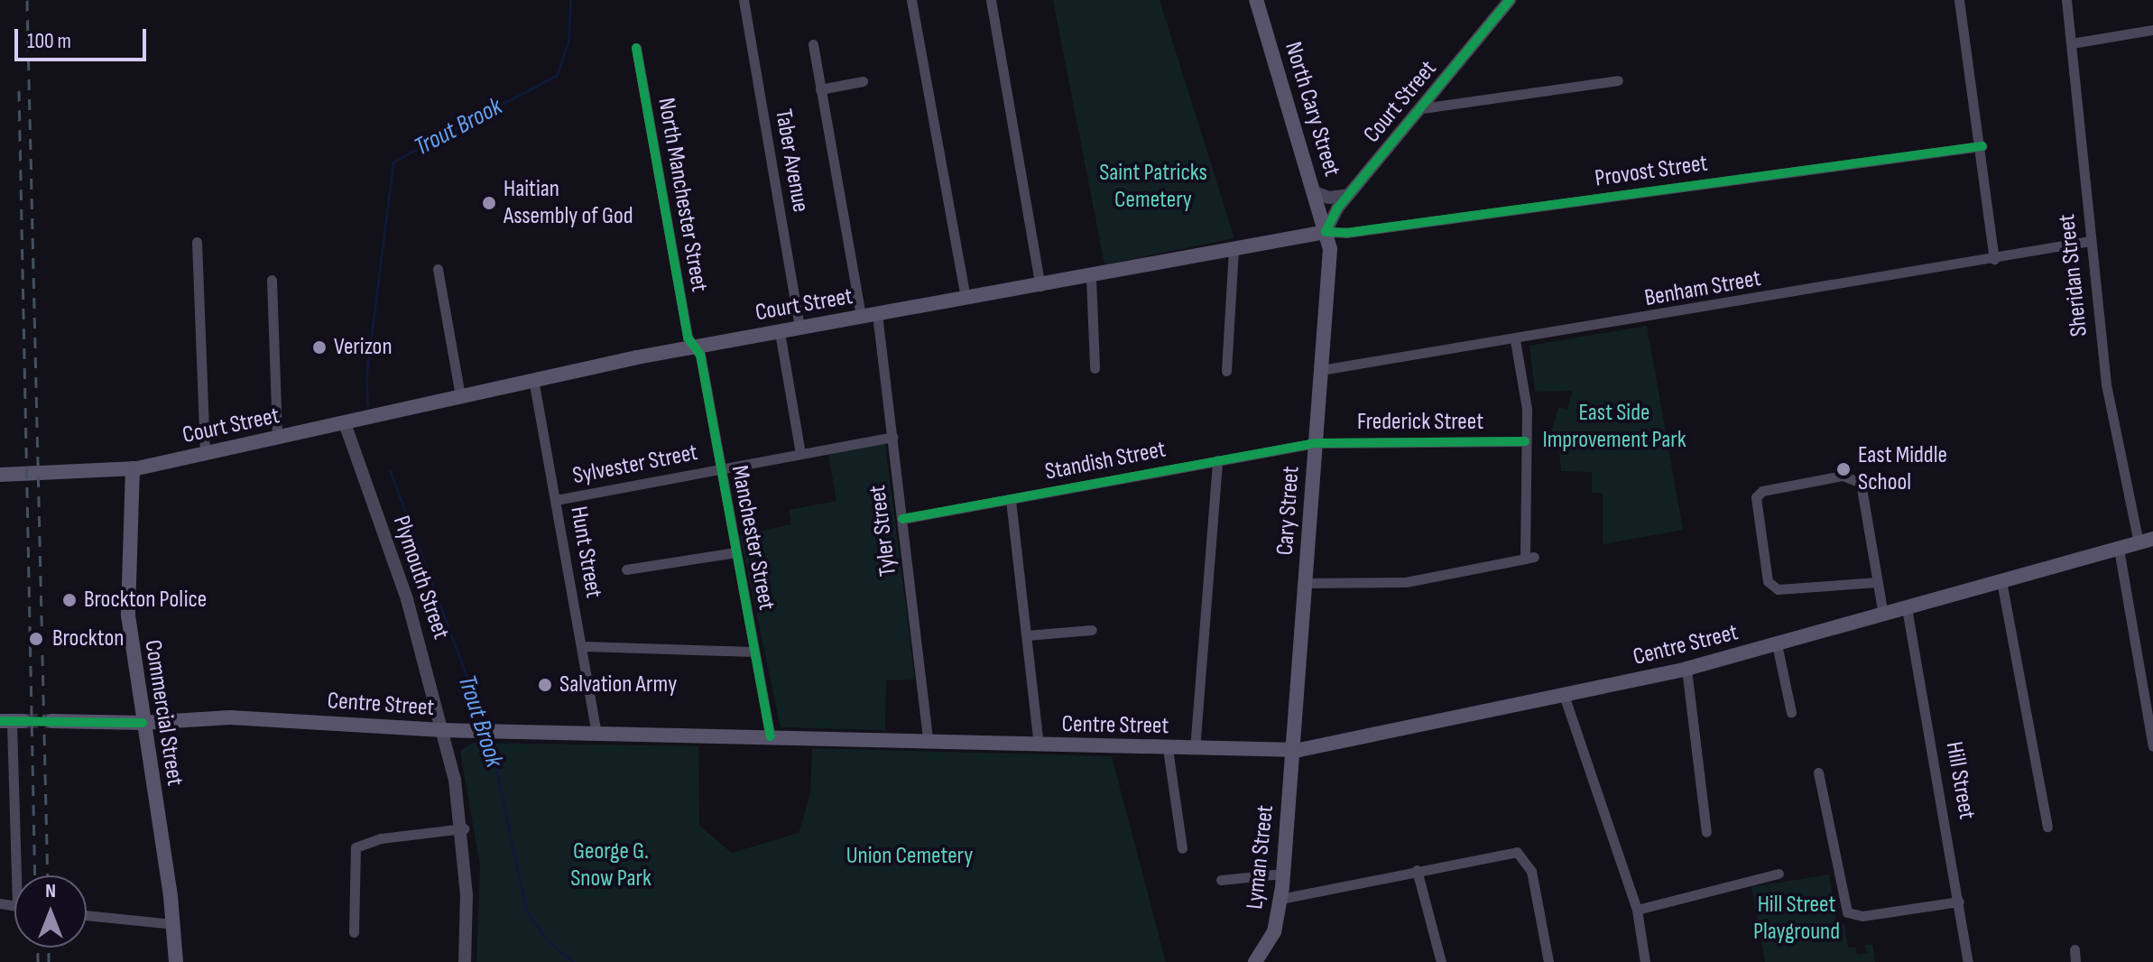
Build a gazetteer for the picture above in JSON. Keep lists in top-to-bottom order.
{
  "streets": {
    "main road": [
      "Court Street",
      "North Cary Street",
      "Cary Street",
      "Centre Street",
      "Commercial Street",
      "Lyman Street"
    ],
    "street": [
      "Taber Avenue",
      "Provost Street",
      "North Manchester Street",
      "Sheridan Street",
      "Benham Street",
      "Frederick Street",
      "Standish Street",
      "Sylvester Street",
      "Tyler Street",
      "Manchester Street",
      "Hunt Street",
      "Plymouth Street",
      "Hill Street"
    ]
  },
  "crossings": [
    ["Court Street", "North Cary Street"],
    ["Court Street", "Taber Avenue"],
    ["Court Street", "Provost Street"],
    ["Court Street", "North Manchester Street"],
    ["Court Street", "Cary Street"],
    ["Court Street", "Tyler Street"],
    ["Court Street", "Manchester Street"],
    ["Court Street", "Hunt Street"],
    ["Court Street", "Plymouth Street"],
    ["Court Street", "Commercial Street"],
    ["North Cary Street", "Provost Street"],
    ["North Cary Street", "Cary Street"],
    ["Provost Street", "Cary Street"],
    ["North Manchester Street", "Manchester Street"],
    ["Sheridan Street", "Benham Street"],
    ["Sheridan Street", "Centre Street"],
    ["Benham Street", "Cary Street"],
    ["Frederick Street", "Standish Street"],
    ["Frederick Street", "Cary Street"],
    ["Standish Street", "Cary Street"],
    ["Standish Street", "Tyler Street"],
    ["Sylvester Street", "Tyler Street"],
    ["Sylvester Street", "Manchester Street"],
    ["Sylvester Street", "Hunt Street"],
    ["Cary Street", "Centre Street"],
    ["Cary Street", "Lyman Street"],
    ["Tyler Street", "Centre Street"],
    ["Manchester Street", "Centre Street"],
    ["Hunt Street", "Centre Street"],
    ["Plymouth Street", "Centre Street"],
    ["Centre Street", "Commercial Street"],
    ["Centre Street", "Hill Street"],
    ["Centre Street", "Lyman Street"]
  ],
  "water": ["Trout Brook"],
  "parks": [
    "Saint Patricks Cemetery",
    "East Side Improvement Park",
    "George G. Snow Park",
    "Union Cemetery",
    "Hill Street Playground"
  ],
  "places": [
    "Haitian Assembly of God",
    "Verizon",
    "East Middle School",
    "Brockton Police",
    "Brockton",
    "Salvation Army"
  ],
  "scale_bar": "100 m",
  "north": "top"
}
